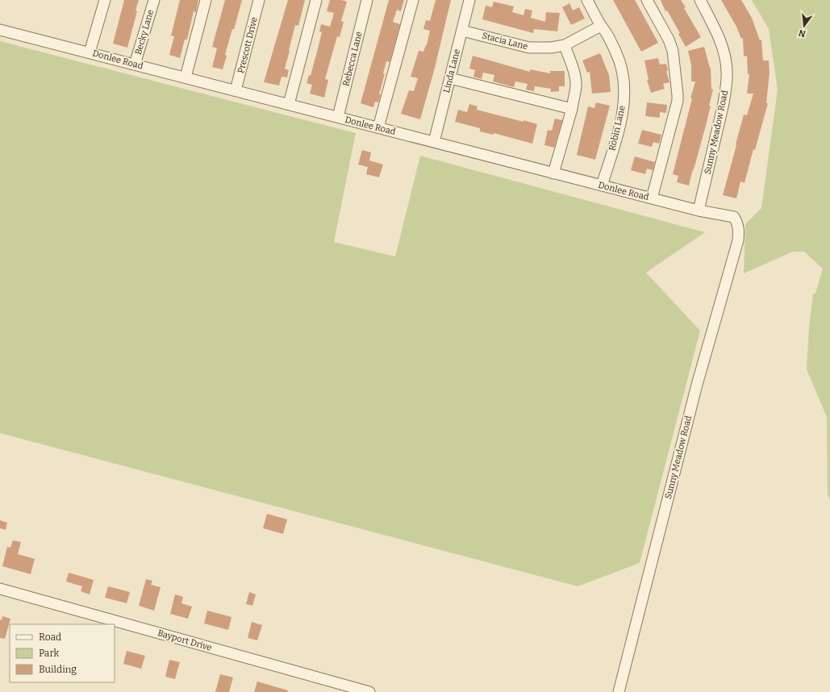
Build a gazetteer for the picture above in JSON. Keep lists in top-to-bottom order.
{
  "streets": {
    "street": [
      "Becky Lane",
      "Stacia Lane",
      "Prescott Drive",
      "Rebecca Lane",
      "Donlee Road",
      "Linda Lane",
      "Robin Lane",
      "Sunny Meadow Road",
      "Bayport Drive"
    ]
  },
  "crossings": [
    ["Becky Lane", "Donlee Road"],
    ["Stacia Lane", "Linda Lane"],
    ["Stacia Lane", "Robin Lane"],
    ["Prescott Drive", "Donlee Road"],
    ["Rebecca Lane", "Donlee Road"],
    ["Donlee Road", "Linda Lane"],
    ["Donlee Road", "Robin Lane"],
    ["Donlee Road", "Sunny Meadow Road"]
  ],
  "legend": ["Road", "Park", "Building"],
  "north": "bottom"
}
